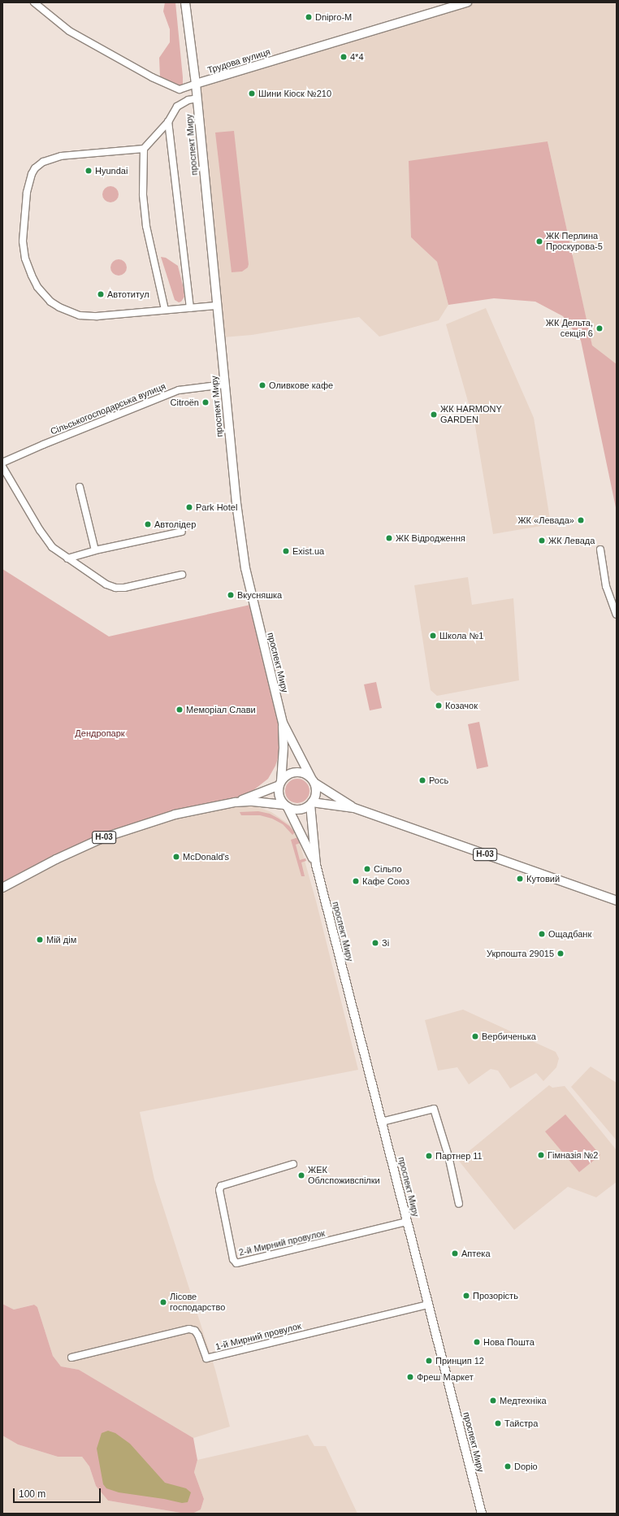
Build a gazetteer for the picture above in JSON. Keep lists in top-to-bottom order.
{
  "streets": {
    "main road": ["Трудова вулиця", "проспект Миру", "Н-03"],
    "street": ["Сільськогосподарська вулиця", "2-й Мирний провулок", "1-й Мирний провулок"]
  },
  "crossings": [
    ["Трудова вулиця", "проспект Миру"],
    ["проспект Миру", "Сільськогосподарська вулиця"],
    ["проспект Миру", "Н-03"],
    ["проспект Миру", "2-й Мирний провулок"],
    ["проспект Миру", "1-й Мирний провулок"]
  ],
  "parks": ["Дендропарк"],
  "places": [
    "Dnipro-M",
    "4*4",
    "Шини Кіоск №210",
    "Hyundai",
    "ЖК Перлина Проскурова-5",
    "Автотитул",
    "ЖК Дельта, секція 6",
    "Оливкове кафе",
    "Citroën",
    "ЖК HARMONY GARDEN",
    "Park Hotel",
    "ЖК «Левада»",
    "Автолідер",
    "ЖК Відродження",
    "ЖК Левада",
    "Exist.ua",
    "Вкусняшка",
    "Школа №1",
    "Козачок",
    "Меморіал Слави",
    "Рось",
    "McDonald's",
    "Сільпо",
    "Кутовий",
    "Кафе Союз",
    "Ощадбанк",
    "Мій дім",
    "Зі",
    "Укрпошта 29015",
    "Вербиченька",
    "Гімназія №2",
    "Партнер 11",
    "ЖЕК Облспоживспілки",
    "Аптека",
    "Прозорість",
    "Лісове господарство",
    "Нова Пошта",
    "Принцип 12",
    "Фреш Маркет",
    "Медтехніка",
    "Тайстра",
    "Dopio"
  ],
  "scale_bar": "100 m"
}
